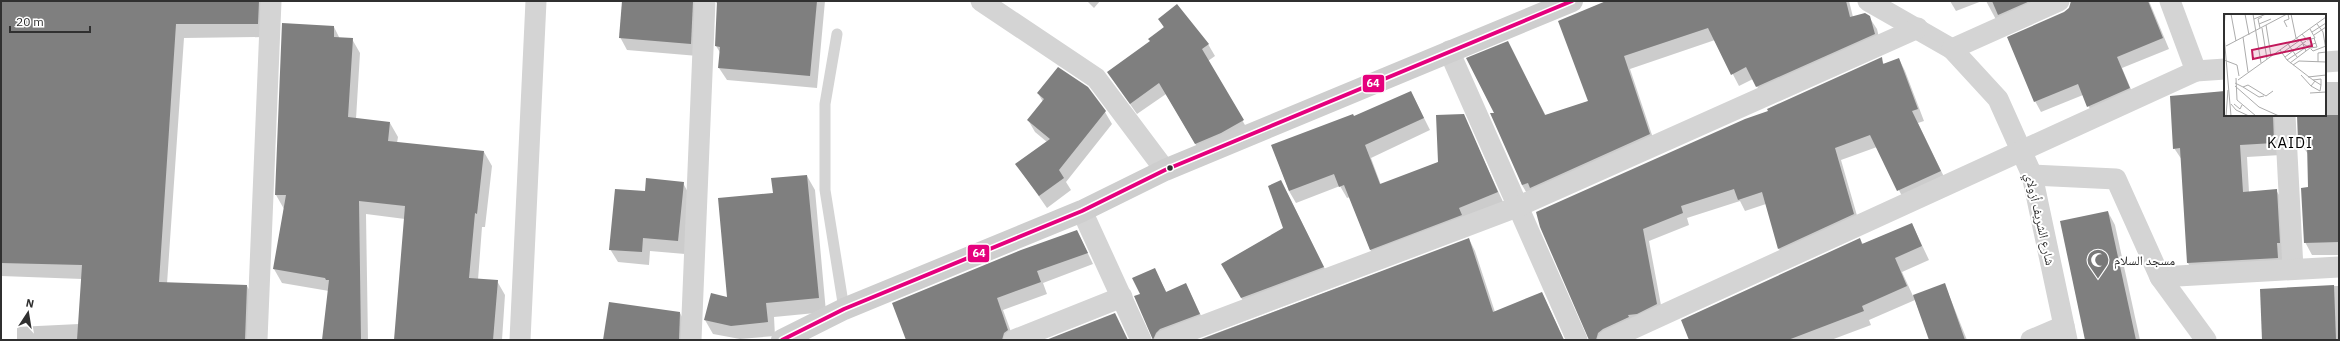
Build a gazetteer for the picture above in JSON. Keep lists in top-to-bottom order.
{
  "streets": {
    "street": ["شارع الشريف أزولاي"]
  },
  "districts": ["KAIDI"],
  "places": {
    "mosque": ["مسجد السلام"]
  },
  "lines": ["transit line 64"],
  "scale_bar": "20 m",
  "north": "top"
}
